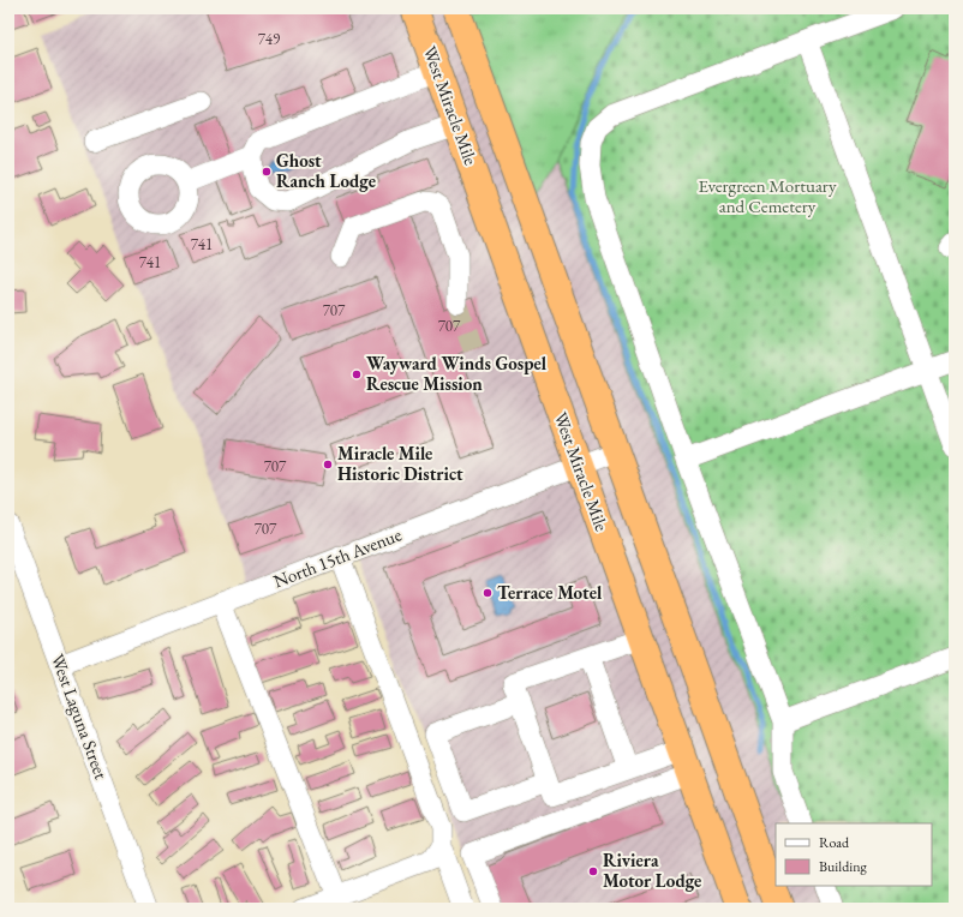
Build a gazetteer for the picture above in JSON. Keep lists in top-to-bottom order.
{
  "streets": {
    "highway": ["West Miracle Mile"],
    "street": ["North 15th Avenue", "West Laguna Street"]
  },
  "crossings": [
    ["West Miracle Mile", "North 15th Avenue"],
    ["North 15th Avenue", "West Laguna Street"]
  ],
  "parks": ["Evergreen Mortuary and Cemetery"],
  "places": [
    "Ghost Ranch Lodge",
    "Wayward Winds Gospel Rescue Mission",
    "Miracle Mile Historic District",
    "Terrace Motel",
    "Riviera Motor Lodge"
  ],
  "house_numbers": [
    "749",
    "741",
    "741",
    "707",
    "707",
    "707",
    "707"
  ],
  "legend": ["Road", "Building"]
}
